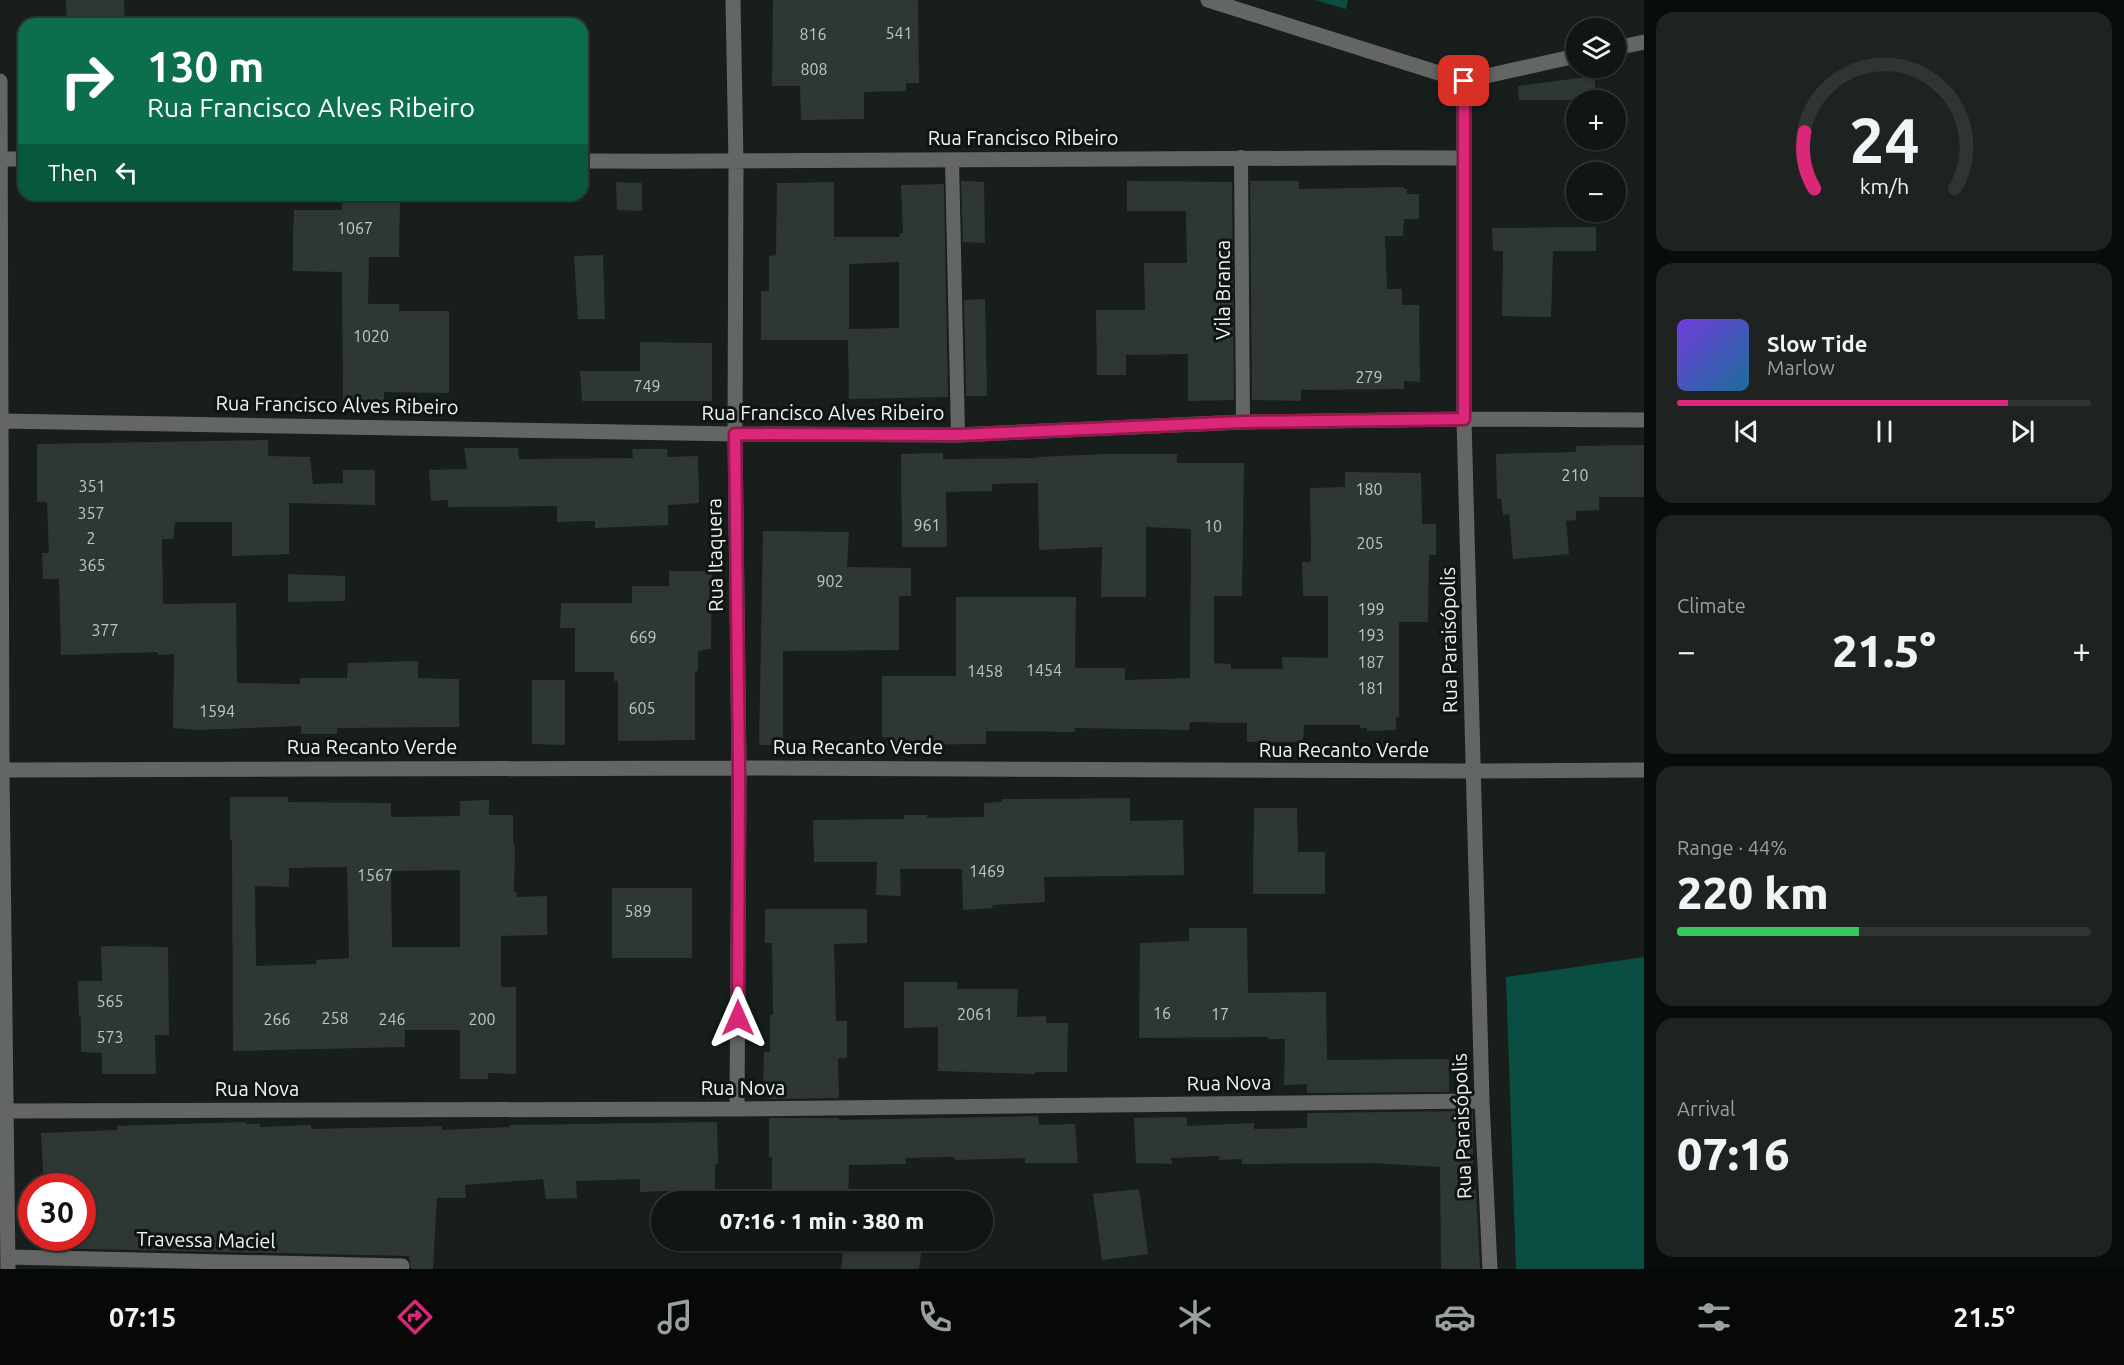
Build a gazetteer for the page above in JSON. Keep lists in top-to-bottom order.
{
  "streets": {
    "street": [
      "Rua Francisco Ribeiro",
      "Rua Francisco Alves Ribeiro",
      "Rua Itaquera",
      "Rua Paraisópolis",
      "Rua Recanto Verde",
      "Rua Nova",
      "Travessa Maciel"
    ],
    "lane": ["Vila Branca"]
  },
  "crossings": [
    ["Rua Francisco Ribeiro", "Vila Branca"],
    ["Rua Francisco Ribeiro", "Rua Itaquera"],
    ["Rua Francisco Ribeiro", "Rua Paraisópolis"],
    ["Vila Branca", "Rua Francisco Alves Ribeiro"],
    ["Rua Francisco Alves Ribeiro", "Rua Itaquera"],
    ["Rua Francisco Alves Ribeiro", "Rua Paraisópolis"],
    ["Rua Itaquera", "Rua Recanto Verde"],
    ["Rua Itaquera", "Rua Nova"],
    ["Rua Paraisópolis", "Rua Recanto Verde"],
    ["Rua Paraisópolis", "Rua Nova"]
  ],
  "house_numbers": [
    "541",
    "816",
    "808",
    "1067",
    "1020",
    "279",
    "749",
    "210",
    "351",
    "180",
    "357",
    "961",
    "10",
    "2",
    "205",
    "365",
    "902",
    "199",
    "377",
    "193",
    "669",
    "187",
    "1454",
    "1458",
    "181",
    "605",
    "1594",
    "1469",
    "1567",
    "589",
    "565",
    "16",
    "2061",
    "17",
    "258",
    "266",
    "246",
    "200",
    "573"
  ],
  "page": {
    "map_buttons": ["+", "−"],
    "turn": ["130 m", "Rua Francisco Alves Ribeiro"],
    "then": "Then",
    "song": ["Slow Tide", "Marlow"],
    "tile": [
      "Climate",
      ["Range · 44%", "220 km"],
      ["Arrival", "07:16"]
    ],
    "heat": ["−", "21.5°", "+"],
    "limit": "30",
    "trip": "07:16 · 1 min · 380 m",
    "tabs": ["07:15", "21.5°"],
    "gauge": ["24", "km/h"]
  }
}
